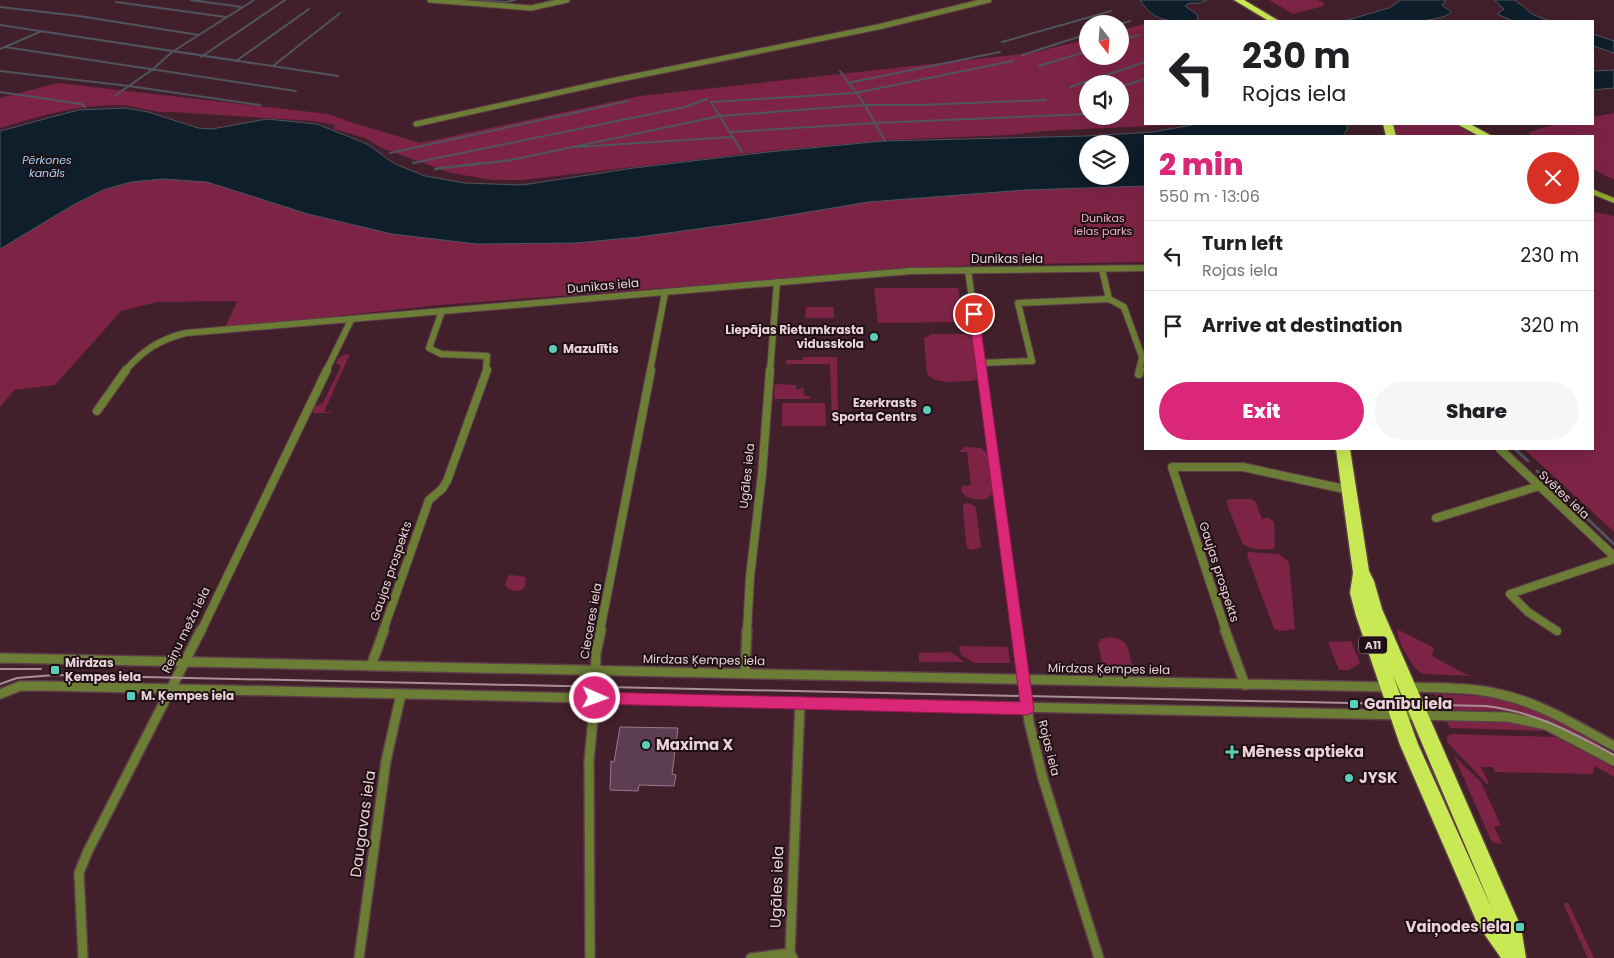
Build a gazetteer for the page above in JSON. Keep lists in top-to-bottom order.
{
  "streets": {
    "highway": ["A11"],
    "street": [
      "Dunikas iela",
      "Ugāles iela",
      "Svētes iela",
      "Gaujas prospekts",
      "Cieceres iela",
      "Reiņu meža iela",
      "Mirdzas Ķempes iela",
      "Rojas iela",
      "Daugavas iela"
    ]
  },
  "crossings": [
    ["Dunikas iela", "Ugāles iela"],
    ["Dunikas iela", "Gaujas prospekts"],
    ["Dunikas iela", "Cieceres iela"],
    ["Dunikas iela", "Reiņu meža iela"],
    ["Dunikas iela", "Rojas iela"],
    ["Ugāles iela", "Mirdzas Ķempes iela"],
    ["Gaujas prospekts", "A11"],
    ["Gaujas prospekts", "Mirdzas Ķempes iela"],
    ["Cieceres iela", "Mirdzas Ķempes iela"],
    ["Reiņu meža iela", "Mirdzas Ķempes iela"],
    ["A11", "Mirdzas Ķempes iela"],
    ["Mirdzas Ķempes iela", "Rojas iela"]
  ],
  "water": ["Pērkones kanāls"],
  "parks": ["Dunikas ielas parks"],
  "places": {
    "other": [
      "Liepājas Rietumkrasta vidusskola",
      "Mazulītis",
      "Ezerkrasts Sporta Centrs",
      "Maxima X",
      "JYSK"
    ],
    "transit": [
      "Mirdzas Ķempes iela",
      "M. Ķempes iela",
      "Ganību iela",
      "Vaiņodes iela"
    ],
    "health": ["Mēness aptieka"]
  },
  "north": "bottom",
  "page": {
    "turn": ["230 m", "Rojas iela"],
    "heading": ["2 min", "550 m · 13:06"],
    "list": [
      {
        "name": "Turn left",
        "note": "Rojas iela",
        "value": "230 m"
      },
      {
        "name": "Arrive at destination",
        "value": "320 m"
      }
    ],
    "buttons": ["Exit", "Share"]
  }
}
